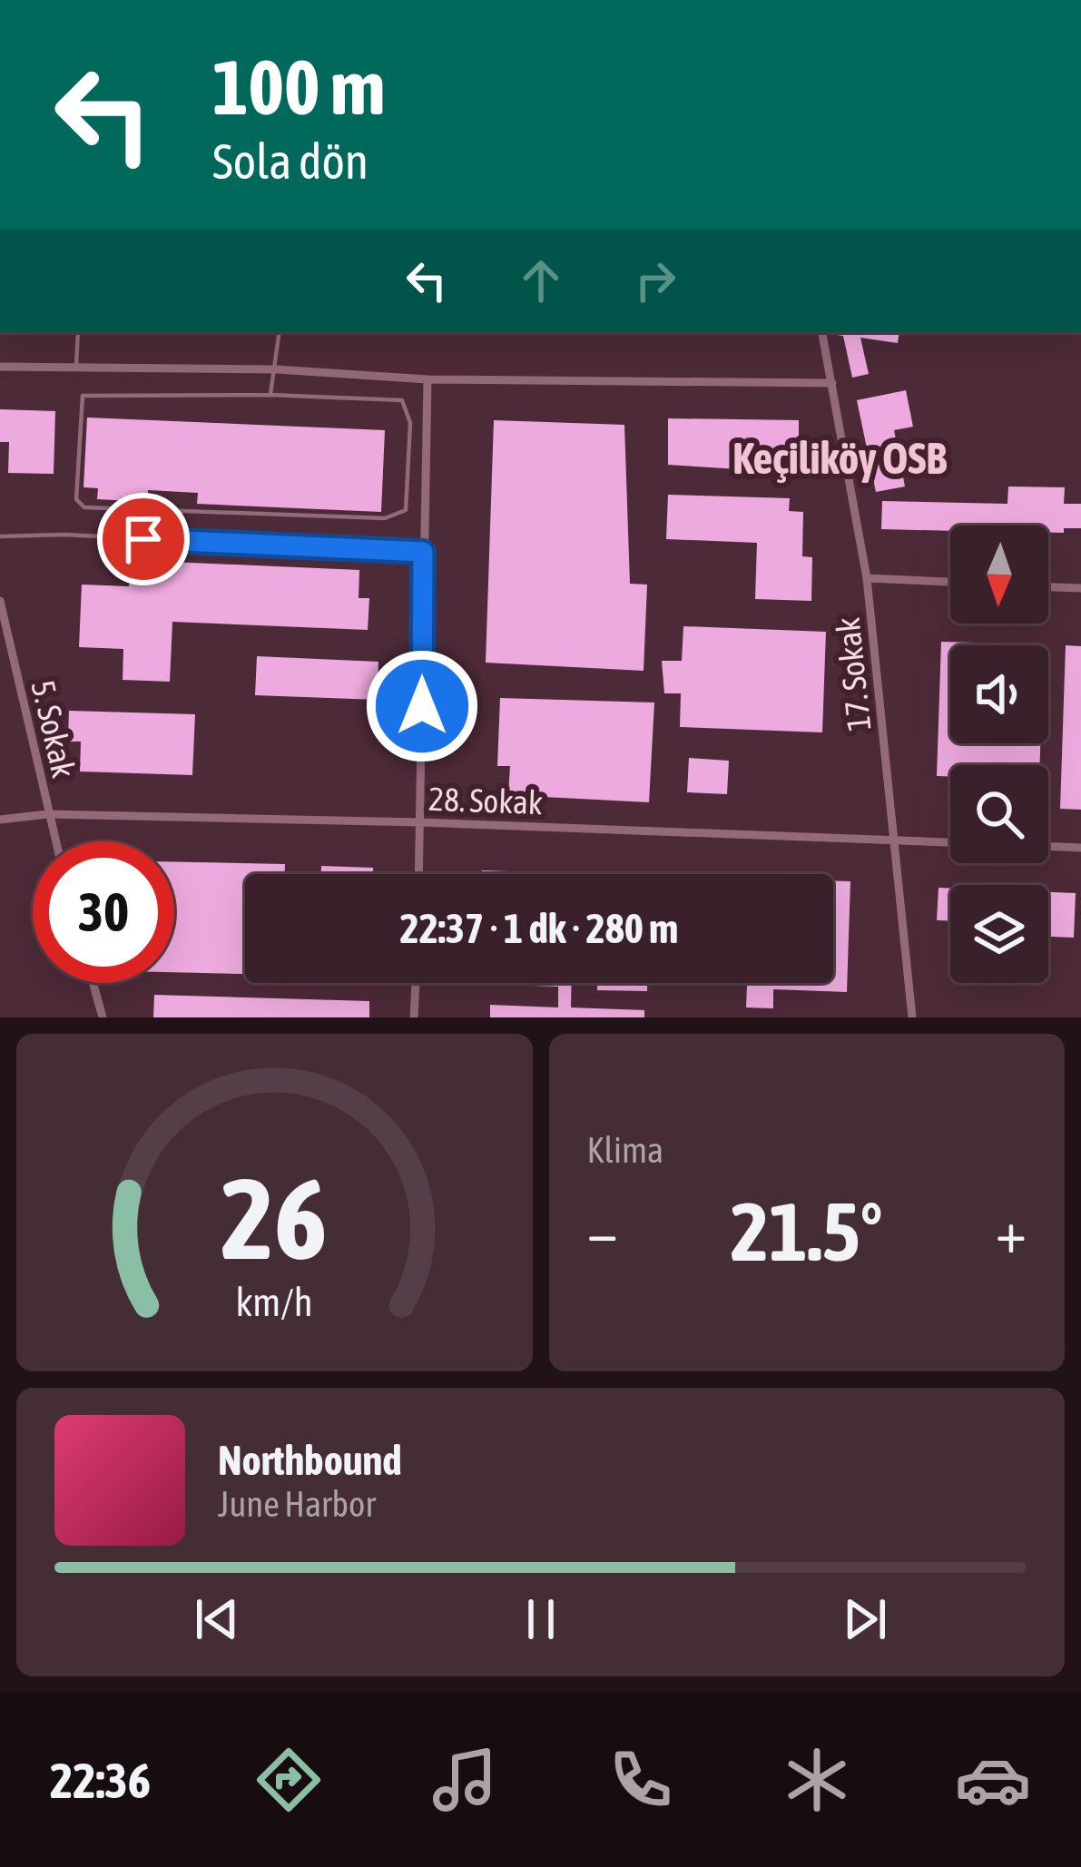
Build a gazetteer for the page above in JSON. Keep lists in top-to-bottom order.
{
  "streets": {
    "street": ["17. Sokak", "5. Sokak", "28. Sokak"]
  },
  "crossings": [
    ["17. Sokak", "28. Sokak"],
    ["5. Sokak", "28. Sokak"]
  ],
  "districts": ["Keçiliköy OSB"],
  "north": "bottom",
  "page": {
    "turn": ["100 m", "Sola dön"],
    "limit": "30",
    "trip": "22:37 · 1 dk · 280 m",
    "tile": "Klima",
    "heat": ["−", "21.5°", "+"],
    "song": ["Northbound", "June Harbor"],
    "tabs": "22:36",
    "gauge": ["26", "km/h"]
  }
}
